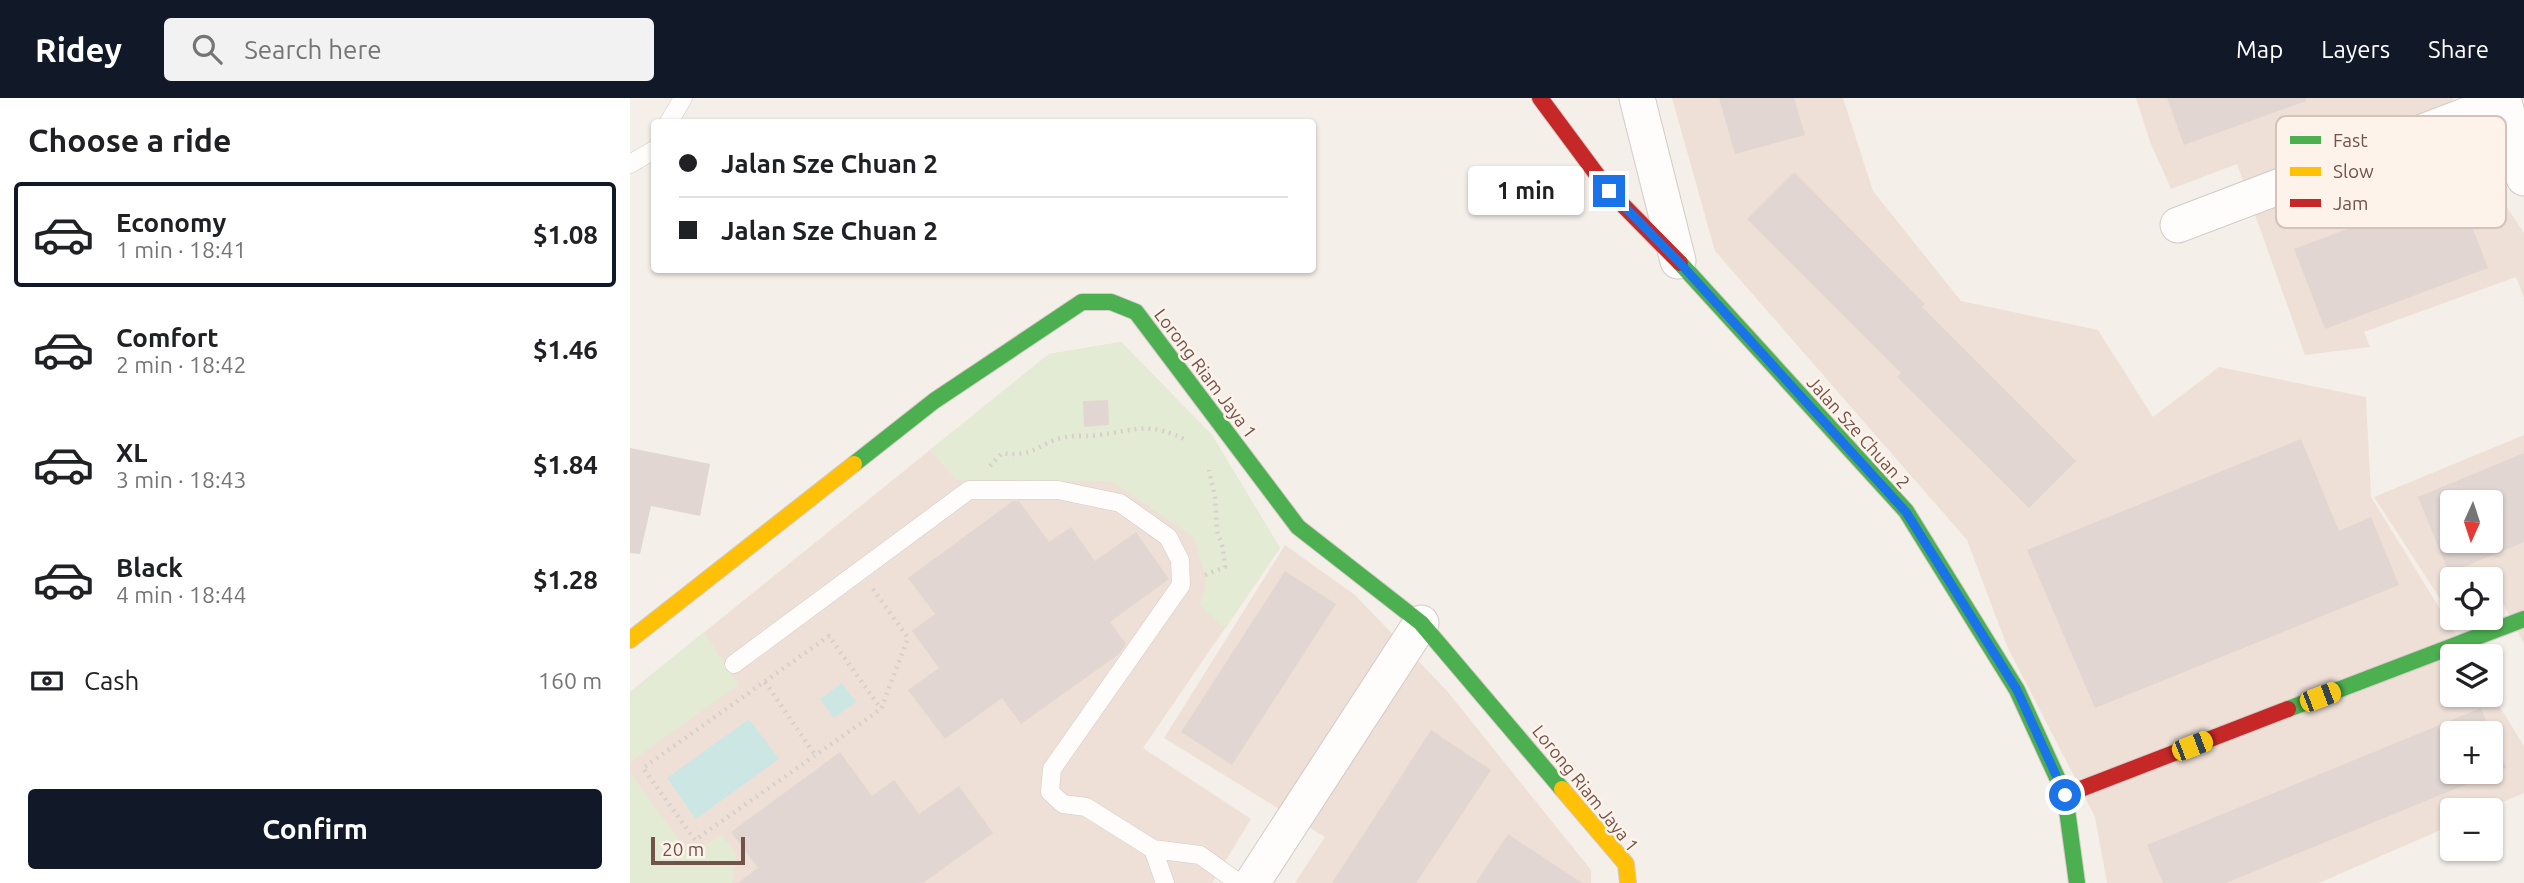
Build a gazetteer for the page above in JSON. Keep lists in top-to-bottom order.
{
  "streets": {
    "street": ["Lorong Riam Jaya 1", "Jalan Sze Chuan 2"]
  },
  "legend": ["Fast", "Slow", "Jam"],
  "scale_bar": "20 m",
  "north": "bottom",
  "page": {
    "header": "Ridey",
    "search": "Search here",
    "nav": ["Map", "Layers", "Share"],
    "heading": "Choose a ride",
    "banner": ["Jalan Sze Chuan 2", "Jalan Sze Chuan 2"],
    "bubble": "1 min",
    "list": [
      {
        "name": "Economy",
        "note": "1 min · 18:41",
        "value": "$1.08"
      },
      {
        "name": "Comfort",
        "note": "2 min · 18:42",
        "value": "$1.46"
      },
      {
        "name": "XL",
        "note": "3 min · 18:43",
        "value": "$1.84"
      },
      {
        "name": "Black",
        "note": "4 min · 18:44",
        "value": "$1.28"
      }
    ],
    "map_buttons": ["+", "−"],
    "pay": ["Cash", "160 m"],
    "buttons": "Confirm",
    "scale": "20 m"
  }
}
